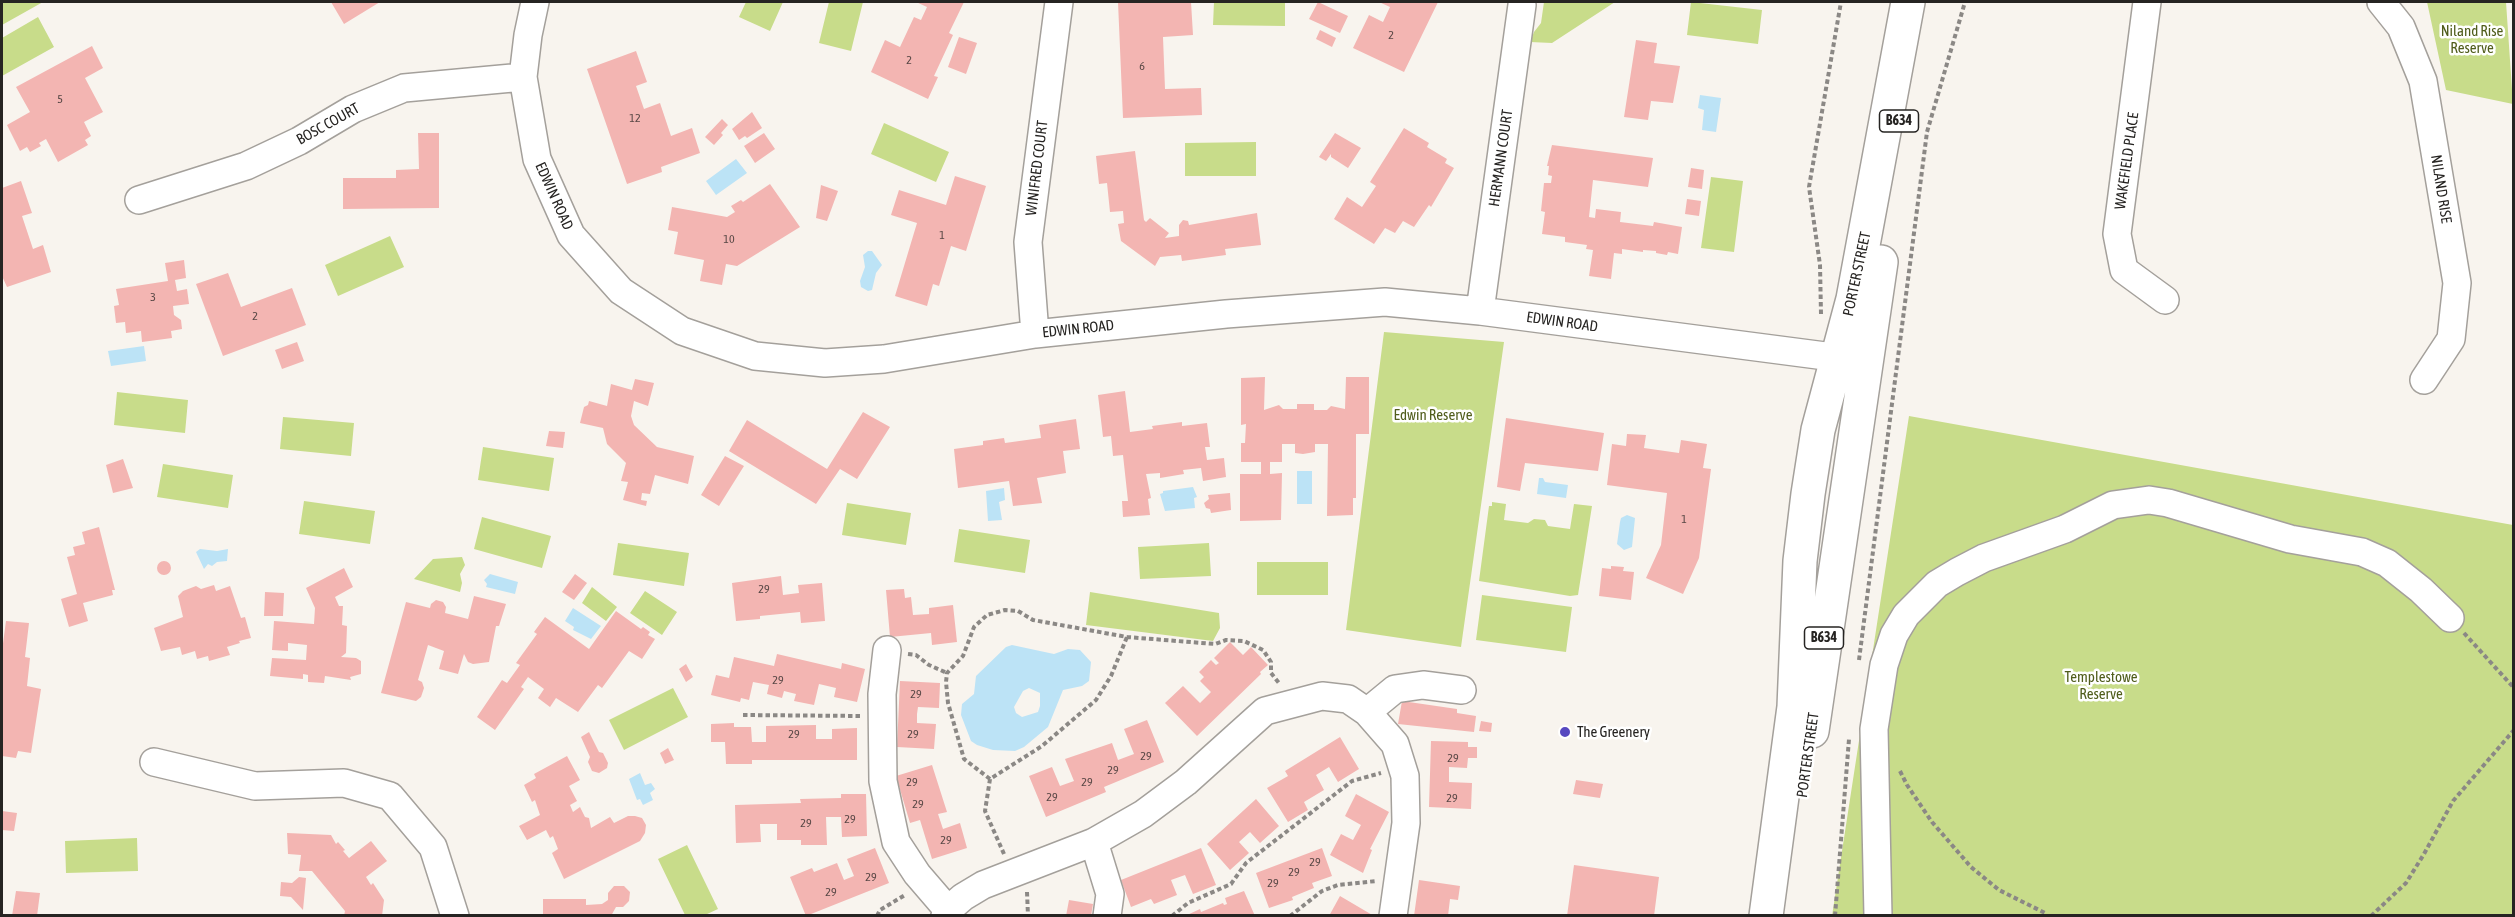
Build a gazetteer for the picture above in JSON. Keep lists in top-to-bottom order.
{
  "streets": {
    "main road": ["B634", "PORTER STREET"],
    "street": [
      "BOSC COURT",
      "HERMANN COURT",
      "WAKEFIELD PLACE",
      "WINIFRED COURT",
      "NILAND RISE",
      "EDWIN ROAD"
    ]
  },
  "crossings": [
    ["BOSC COURT", "EDWIN ROAD"],
    ["HERMANN COURT", "EDWIN ROAD"],
    ["WINIFRED COURT", "EDWIN ROAD"],
    ["EDWIN ROAD", "PORTER STREET"]
  ],
  "parks": ["Niland Rise Reserve", "Edwin Reserve", "Templestowe Reserve"],
  "places": ["The Greenery"],
  "house_numbers": [
    "2",
    "2",
    "6",
    "5",
    "12",
    "1",
    "10",
    "3",
    "2",
    "1",
    "29",
    "29",
    "29",
    "29",
    "29",
    "29",
    "29",
    "29",
    "29",
    "29",
    "29",
    "29",
    "29",
    "29",
    "29",
    "29",
    "29",
    "29",
    "29",
    "29",
    "29"
  ]
}
